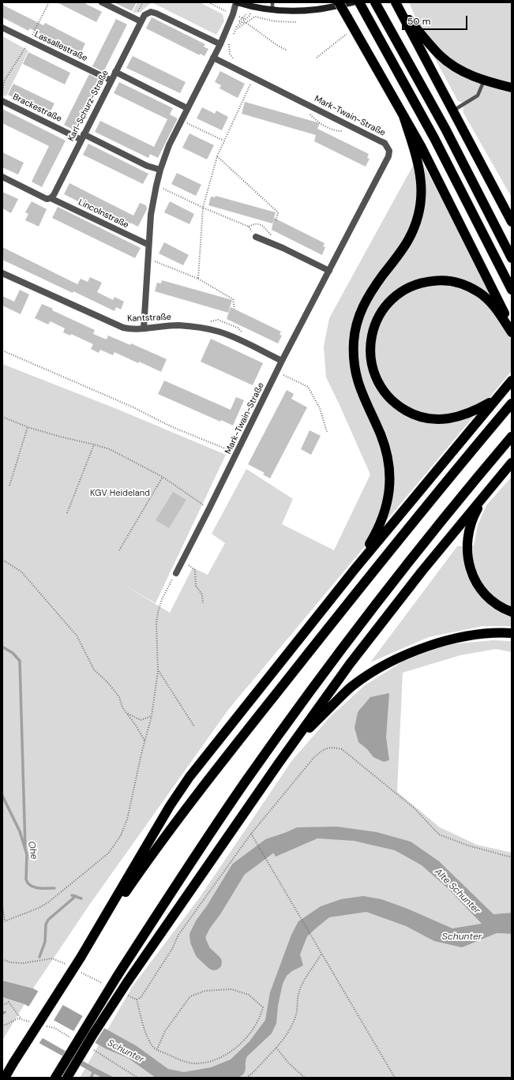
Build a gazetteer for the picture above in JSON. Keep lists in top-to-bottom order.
{
  "streets": {
    "street": [
      "Lassallestraße",
      "Karl-Schurz-Straße",
      "Brackestraße",
      "Mark-Twain-Straße",
      "Lincolnstraße",
      "Kantstraße"
    ]
  },
  "crossings": [
    ["Lassallestraße", "Karl-Schurz-Straße"],
    ["Karl-Schurz-Straße", "Brackestraße"],
    ["Karl-Schurz-Straße", "Lincolnstraße"],
    ["Mark-Twain-Straße", "Kantstraße"]
  ],
  "water": ["Ohe", "Alte Schunter", "Schunter"],
  "parks": ["KGV Heideland"],
  "scale_bar": "50 m"
}
